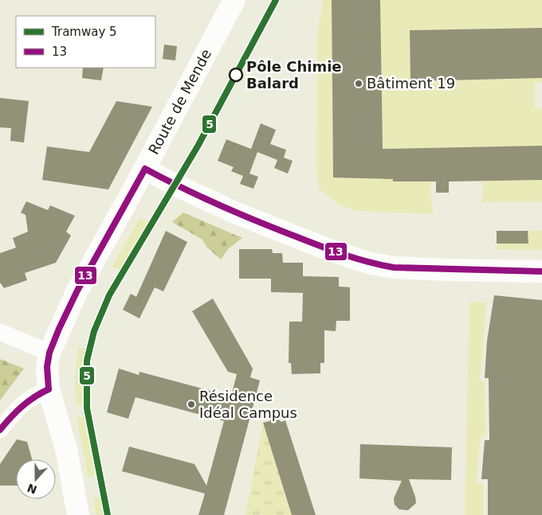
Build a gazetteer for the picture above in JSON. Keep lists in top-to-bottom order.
{
  "streets": {
    "main road": ["Route de Mende"]
  },
  "places": ["Pôle Chimie Balard", "Bâtiment 19", "Résidence Idéal Campus"],
  "lines": ["tram line 5", "transit line 13"],
  "legend": ["Tramway 5", "13"],
  "north": "bottom"
}
